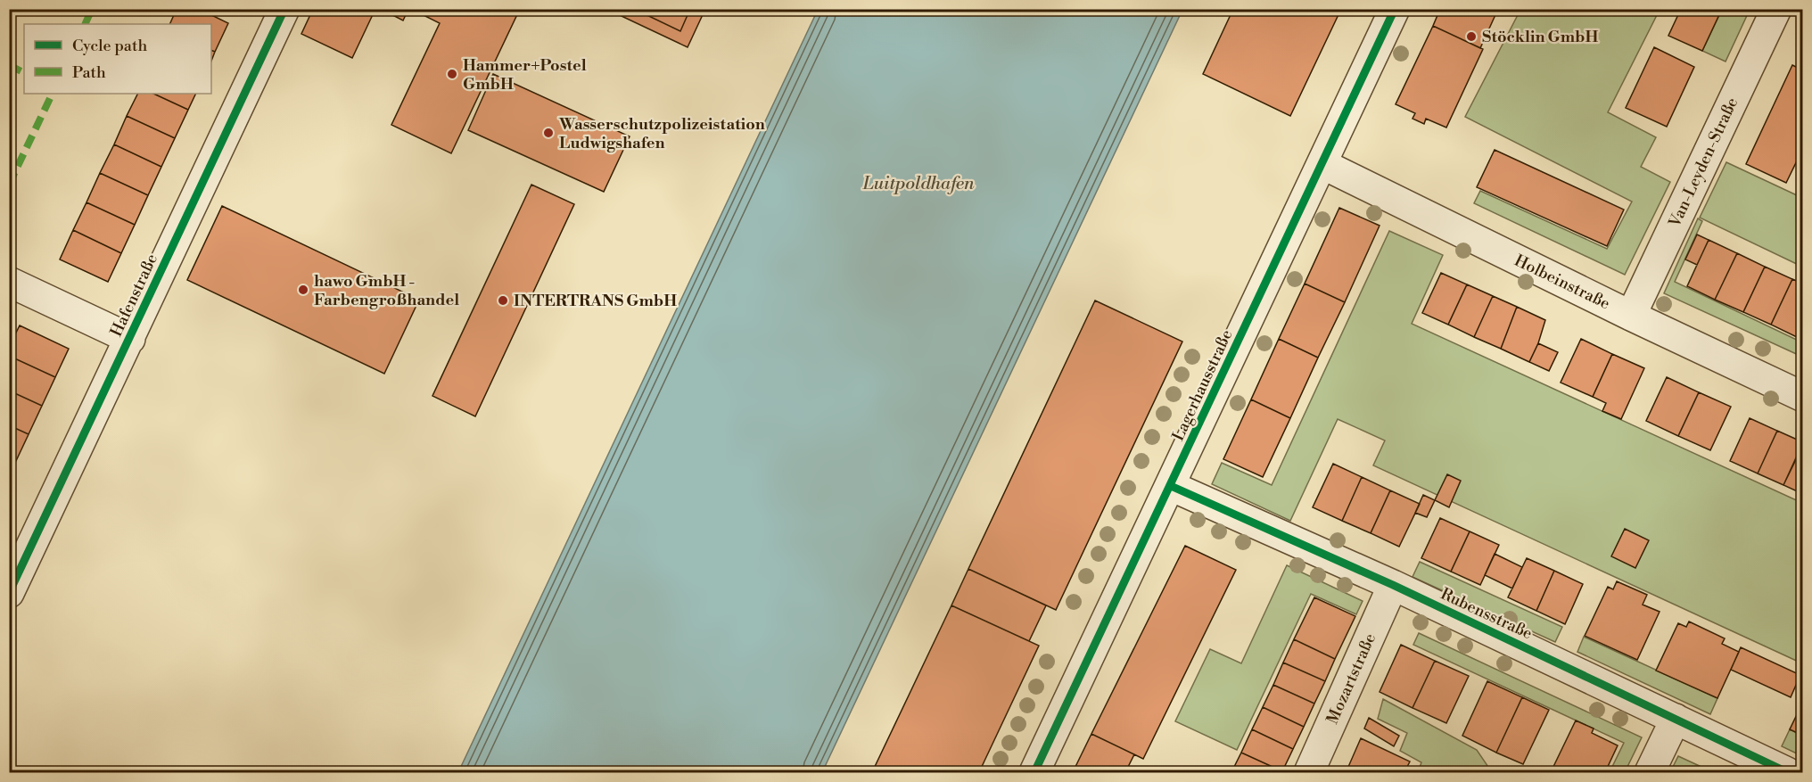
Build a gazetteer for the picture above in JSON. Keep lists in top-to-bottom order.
{
  "streets": {
    "street": [
      "Van-Leyden-Straße",
      "Holbeinstraße",
      "Hafenstraße",
      "Lagerhausstraße",
      "Rubensstraße",
      "Mozartstraße"
    ]
  },
  "crossings": [
    ["Van-Leyden-Straße", "Holbeinstraße"],
    ["Holbeinstraße", "Lagerhausstraße"],
    ["Lagerhausstraße", "Rubensstraße"],
    ["Rubensstraße", "Mozartstraße"]
  ],
  "water": ["Luitpoldhafen"],
  "places": [
    "Stöcklin GmbH",
    "Hammer+Postel GmbH",
    "Wasserschutzpolizeistation Ludwigshafen",
    "hawo GmbH - Farbengroßhandel",
    "INTERTRANS GmbH"
  ],
  "legend": ["Cycle path", "Path"]
}
